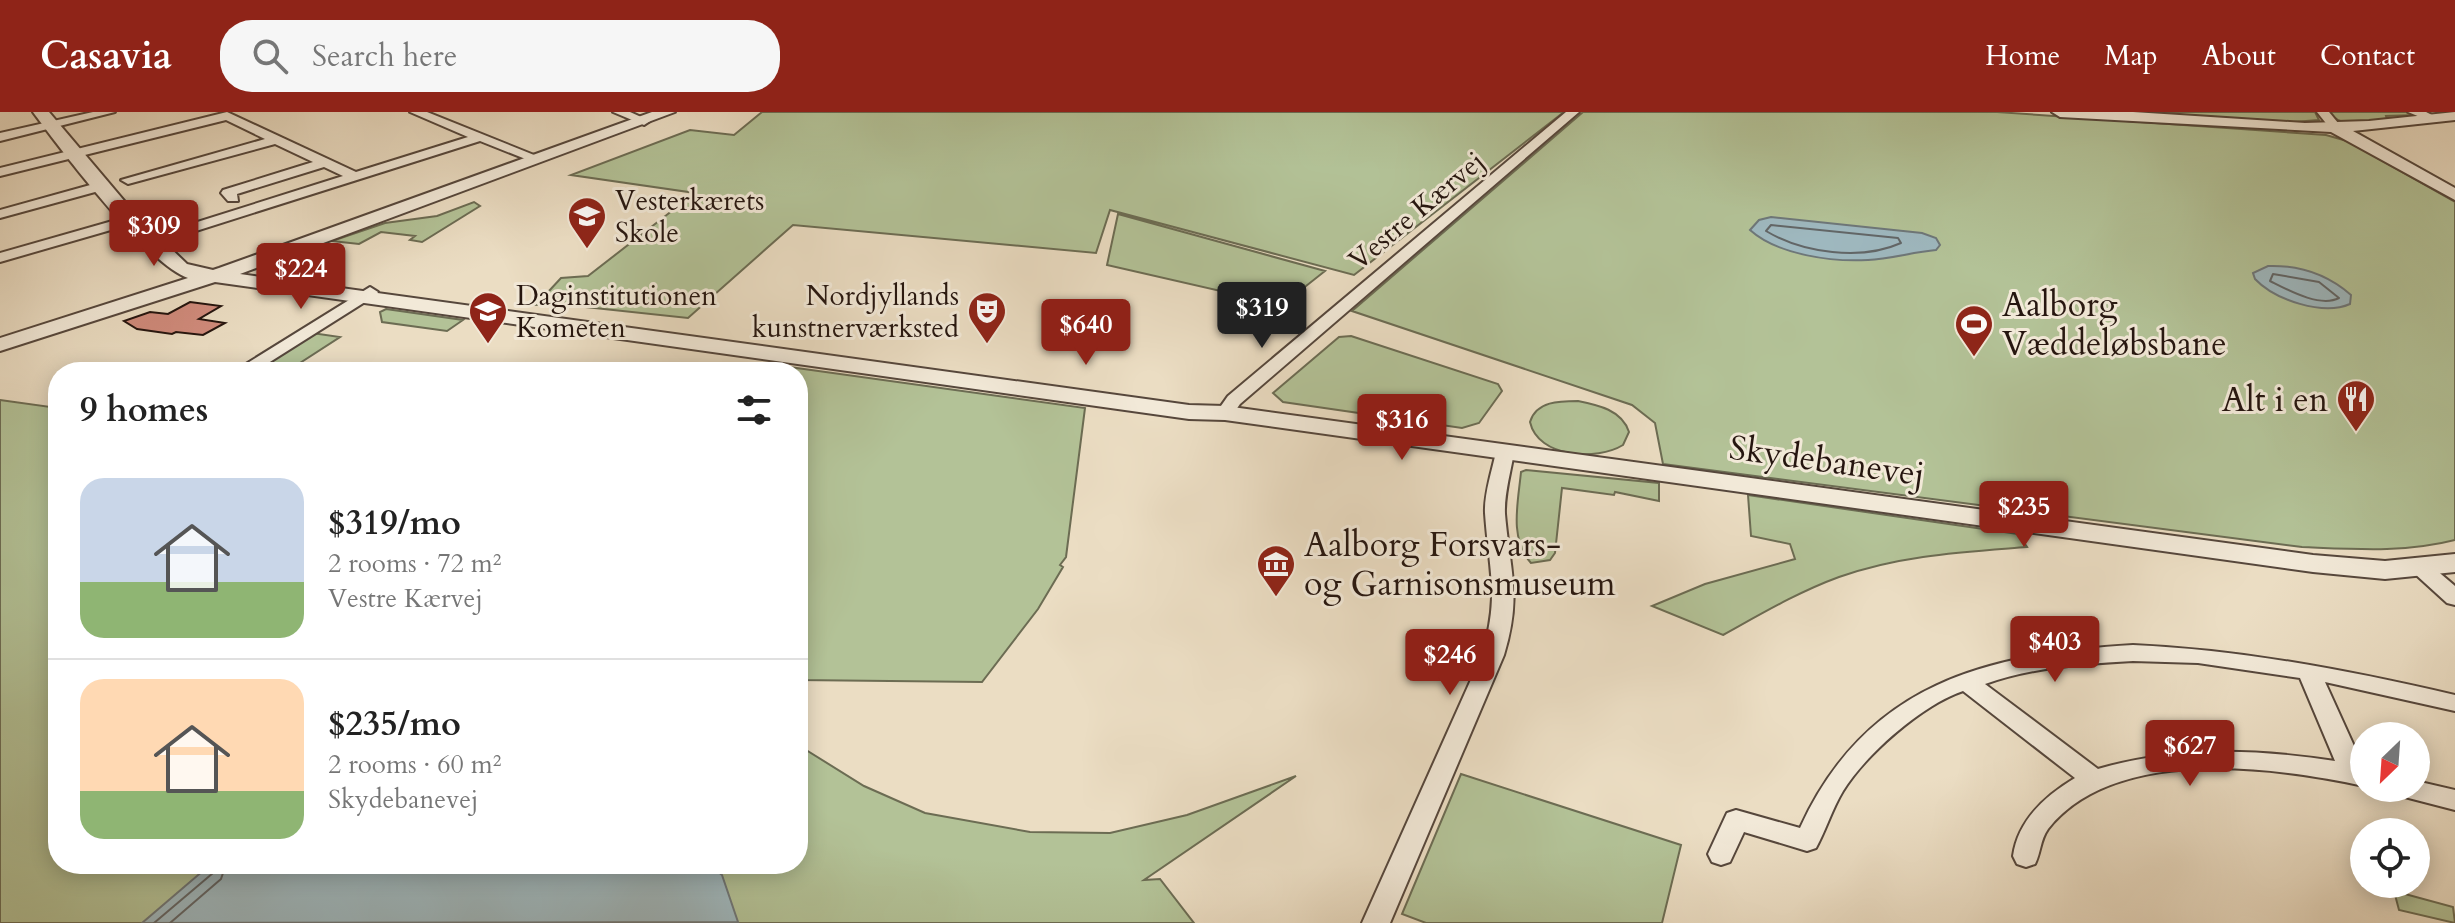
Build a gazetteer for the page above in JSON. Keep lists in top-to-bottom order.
{
  "streets": {
    "street": ["Vestre Kærvej", "Skydebanevej"]
  },
  "crossings": [
    ["Vestre Kærvej", "Skydebanevej"]
  ],
  "places": {
    "school or university": ["Vesterkærets Skole", "Daginstitutionen Kometen"],
    "theatre": ["Nordjyllands kunstnerværksted"],
    "sports": ["Aalborg Væddeløbsbane"],
    "restaurant": ["Alt i en"],
    "museum": ["Aalborg Forsvars- og Garnisonsmuseum"]
  },
  "north": "bottom left",
  "page": {
    "header": "Casavia",
    "search": "Search here",
    "nav": [
      "Home",
      "Map",
      "About",
      "Contact"
    ],
    "price": [
      "$309",
      "$224",
      "$319",
      "$640",
      "$316",
      "$235",
      "$403",
      "$246",
      "$627"
    ],
    "heading": "9 homes",
    "list": [
      {
        "name": "$319/mo",
        "note": "2 rooms · 72 m² · Vestre Kærvej"
      },
      {
        "name": "$235/mo",
        "note": "2 rooms · 60 m² · Skydebanevej"
      }
    ]
  }
}
